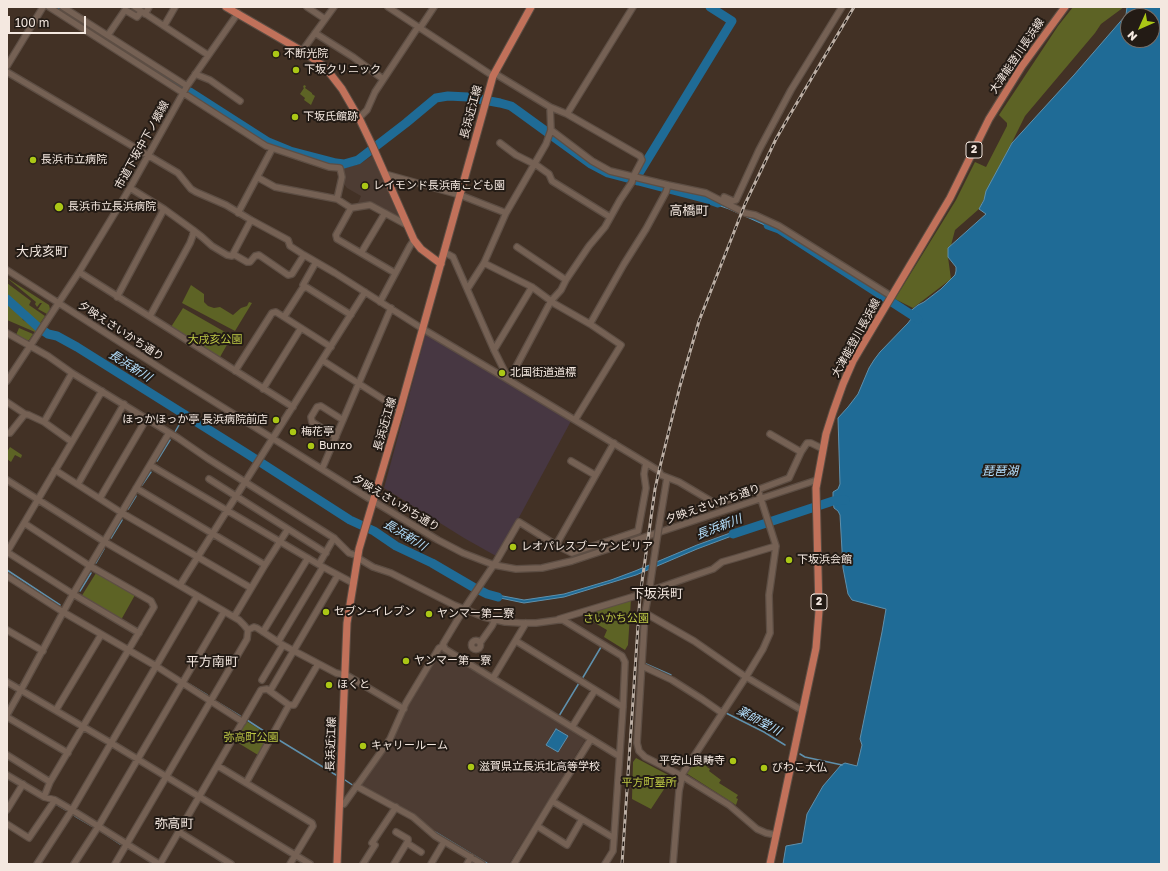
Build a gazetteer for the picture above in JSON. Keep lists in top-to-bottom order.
{
  "streets": {
    "main road": ["大津能登川長浜線", "長浜近江線", "2"],
    "street": ["市道下坂中下ノ郷線", "夕映えさいかち通り"]
  },
  "crossings": [
    ["大津能登川長浜線", "夕映えさいかち通り"],
    ["長浜近江線", "夕映えさいかち通り"],
    ["市道下坂中下ノ郷線", "夕映えさいかち通り"]
  ],
  "districts": [
    "高橋町",
    "大戌亥町",
    "下坂浜町",
    "平方南町",
    "弥高町"
  ],
  "water": ["長浜新川", "琵琶湖", "薬師堂川"],
  "parks": [
    "大戌亥公園",
    "さいかち公園",
    "弥高町公園",
    "平方町墓所"
  ],
  "places": [
    "不断光院",
    "下坂クリニック",
    "下坂氏館跡",
    "長浜市立病院",
    "レイモンド長浜南こども園",
    "長浜市立長浜病院",
    "北国街道道標",
    "ほっかほっか亭 長浜病院前店",
    "梅花亭",
    "Bunzo",
    "レオパレスブーケンビリア",
    "下坂浜会館",
    "セブン-イレブン",
    "ヤンマー第二寮",
    "ヤンマー第一寮",
    "ほくと",
    "キャリールーム",
    "平安山良畴寺",
    "滋賀県立長浜北高等学校",
    "びわこ大仏"
  ],
  "scale_bar": "100 m",
  "north": "bottom left"
}
